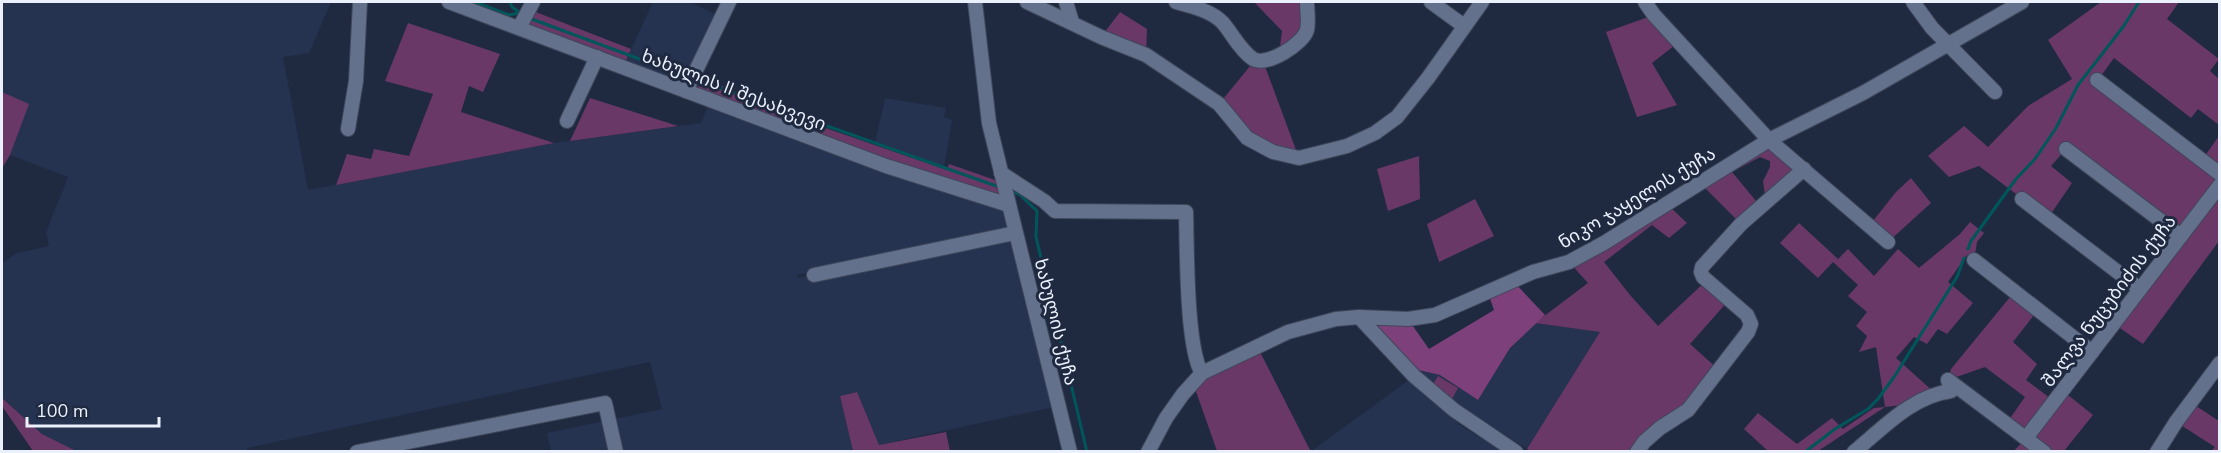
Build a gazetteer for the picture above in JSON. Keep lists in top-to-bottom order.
{
  "streets": {
    "street": [
      "ხახულის II შესახვევი",
      "ნიკო ჯაყელის ქუჩა",
      "შალვა ნუცუბიძის ქუჩა",
      "ხახულის ქუჩა"
    ]
  },
  "crossings": [
    ["ხახულის II შესახვევი", "ხახულის ქუჩა"]
  ],
  "scale_bar": "100 m"
}
